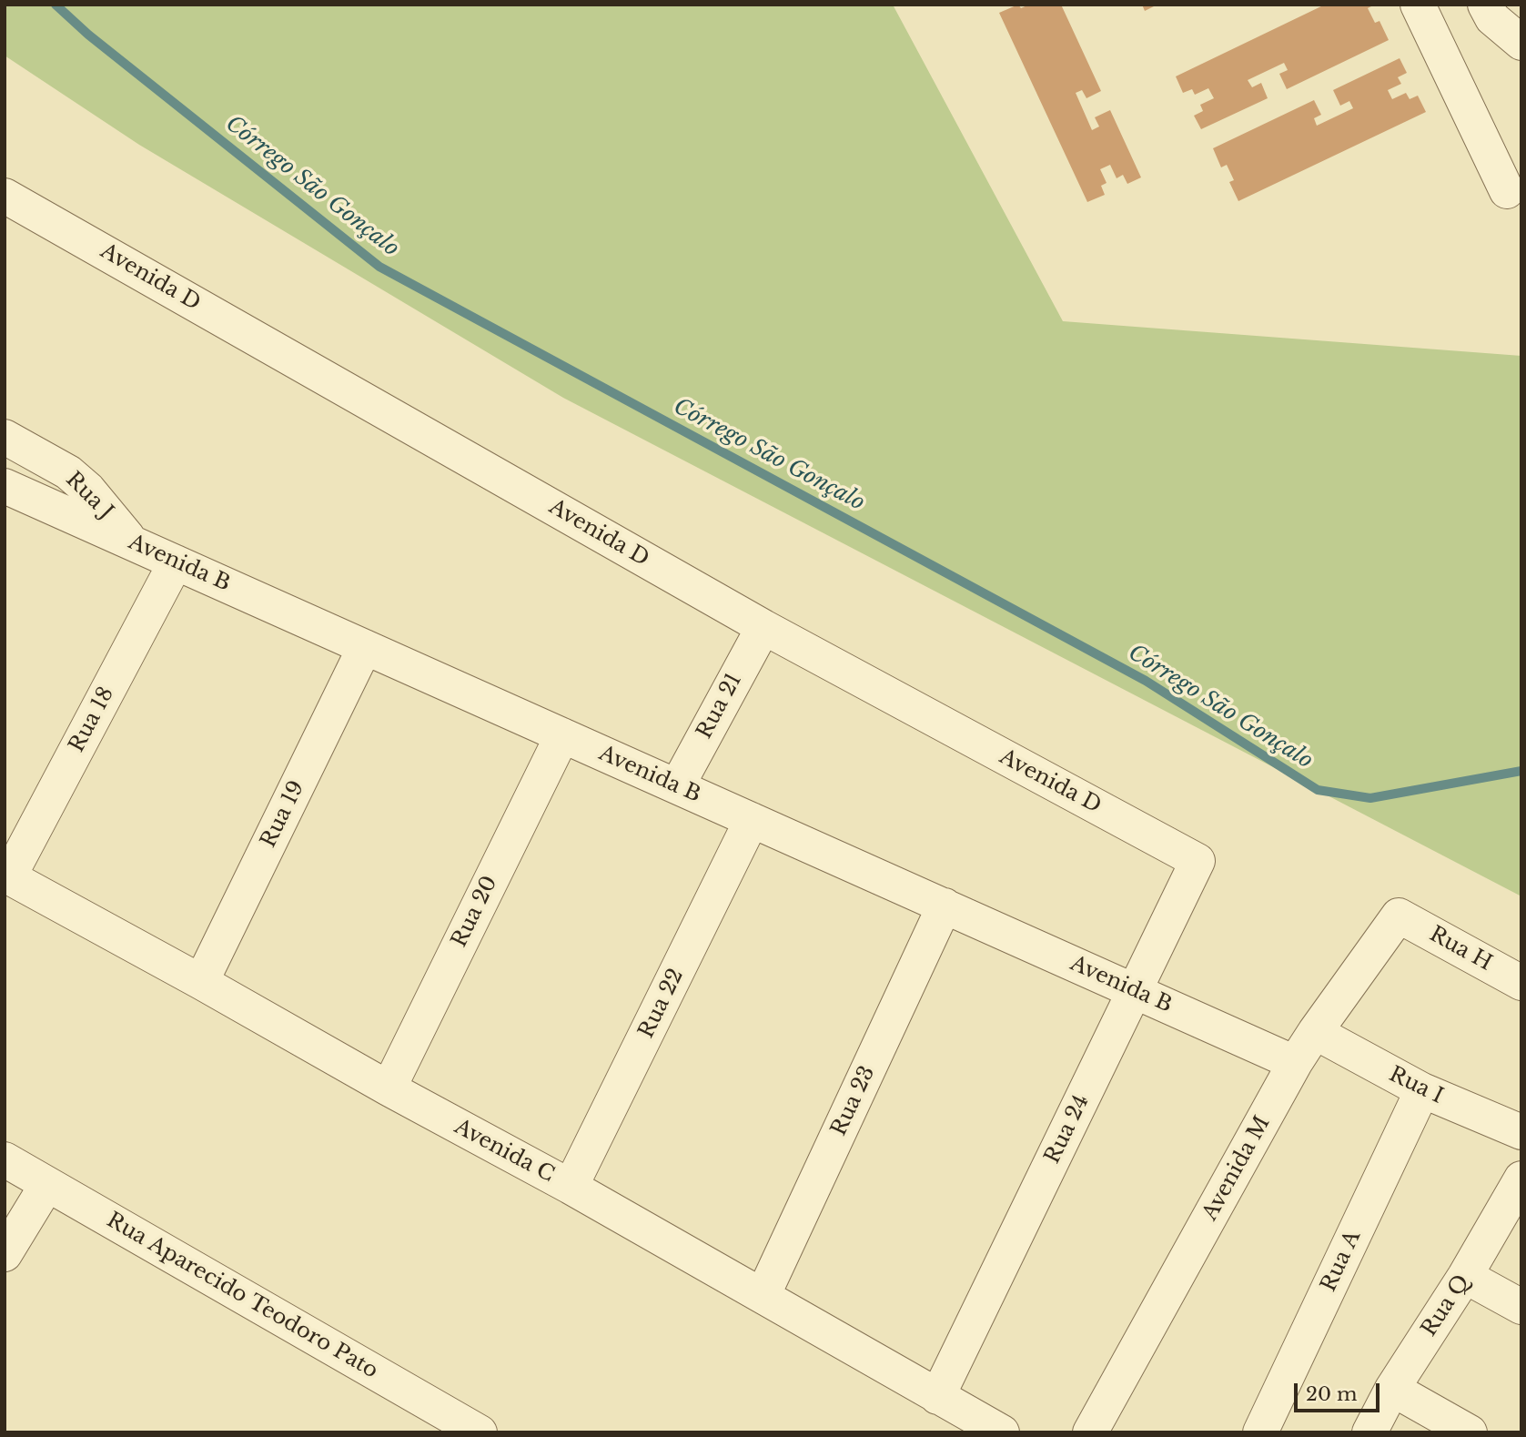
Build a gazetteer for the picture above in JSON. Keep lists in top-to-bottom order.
{
  "streets": {
    "street": [
      "Avenida D",
      "Rua J",
      "Avenida B",
      "Rua 21",
      "Rua 18",
      "Rua 19",
      "Rua 20",
      "Rua H",
      "Rua 22",
      "Rua I",
      "Rua 23",
      "Rua 24",
      "Avenida C",
      "Avenida M",
      "Rua A",
      "Rua Aparecido Teodoro Pato",
      "Rua Q"
    ]
  },
  "crossings": [
    ["Avenida D", "Rua 21"],
    ["Avenida D", "Rua 24"],
    ["Rua J", "Avenida B"],
    ["Avenida B", "Rua 21"],
    ["Avenida B", "Rua 18"],
    ["Avenida B", "Rua 19"],
    ["Avenida B", "Rua 20"],
    ["Avenida B", "Rua 22"],
    ["Avenida B", "Rua 23"],
    ["Avenida B", "Rua 24"],
    ["Avenida B", "Avenida M"],
    ["Rua 18", "Avenida C"],
    ["Rua 19", "Avenida C"],
    ["Rua 20", "Avenida C"],
    ["Rua H", "Avenida M"],
    ["Rua 22", "Avenida C"],
    ["Rua I", "Avenida M"],
    ["Rua I", "Rua A"],
    ["Rua 23", "Avenida C"],
    ["Rua 24", "Avenida C"]
  ],
  "water": ["Córrego São Gonçalo"],
  "scale_bar": "20 m"
}
